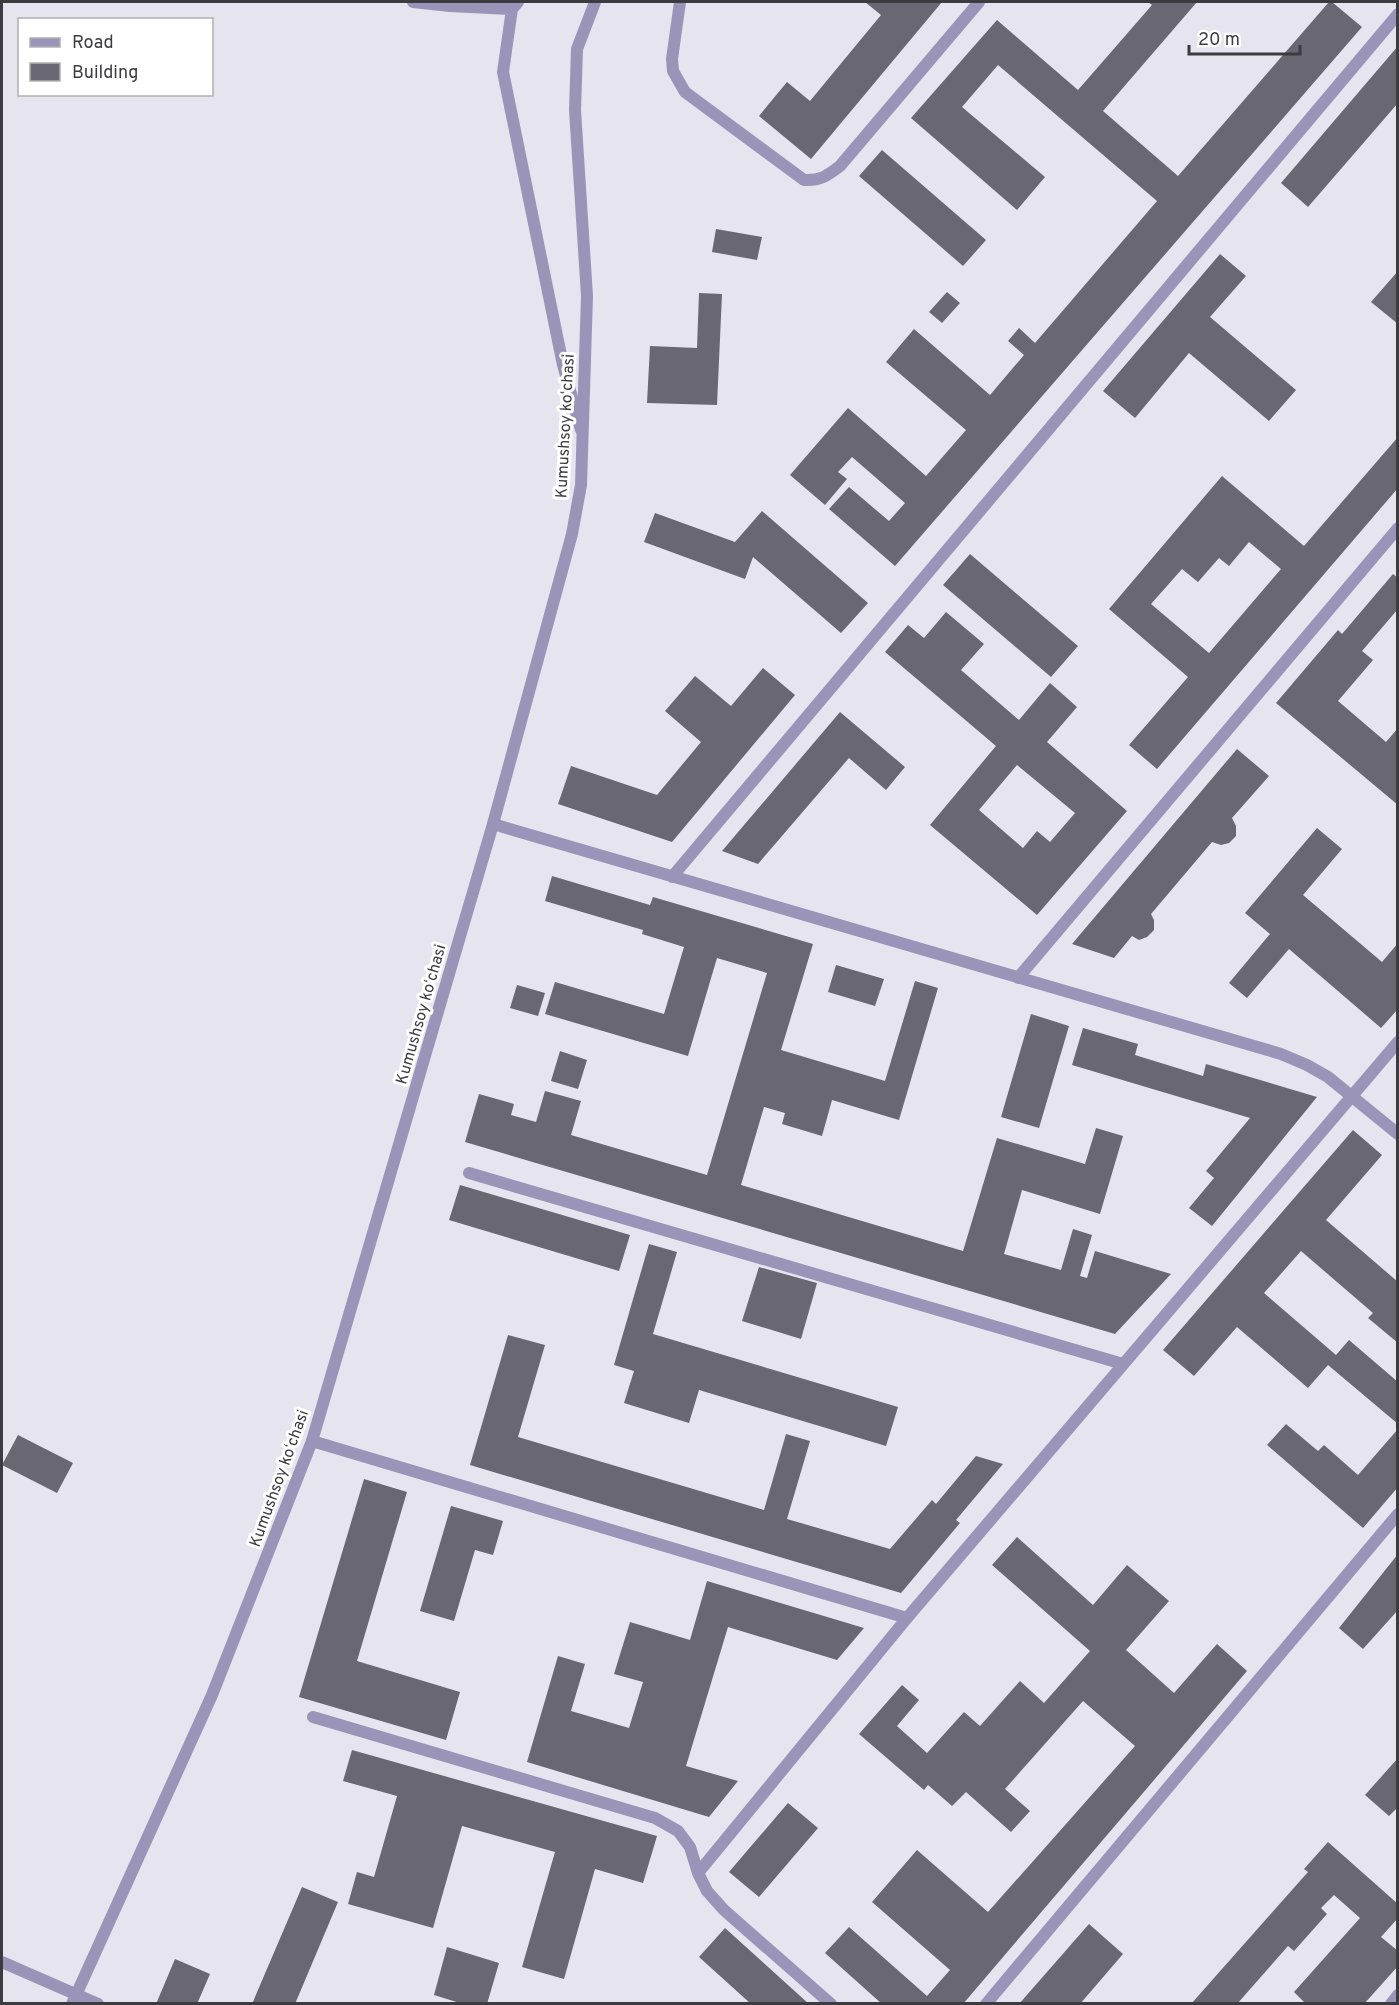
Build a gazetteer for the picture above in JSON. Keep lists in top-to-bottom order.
{
  "streets": {
    "street": ["Kumushsoy koʻchasi"]
  },
  "legend": ["Road", "Building"],
  "scale_bar": "20 m"
}
